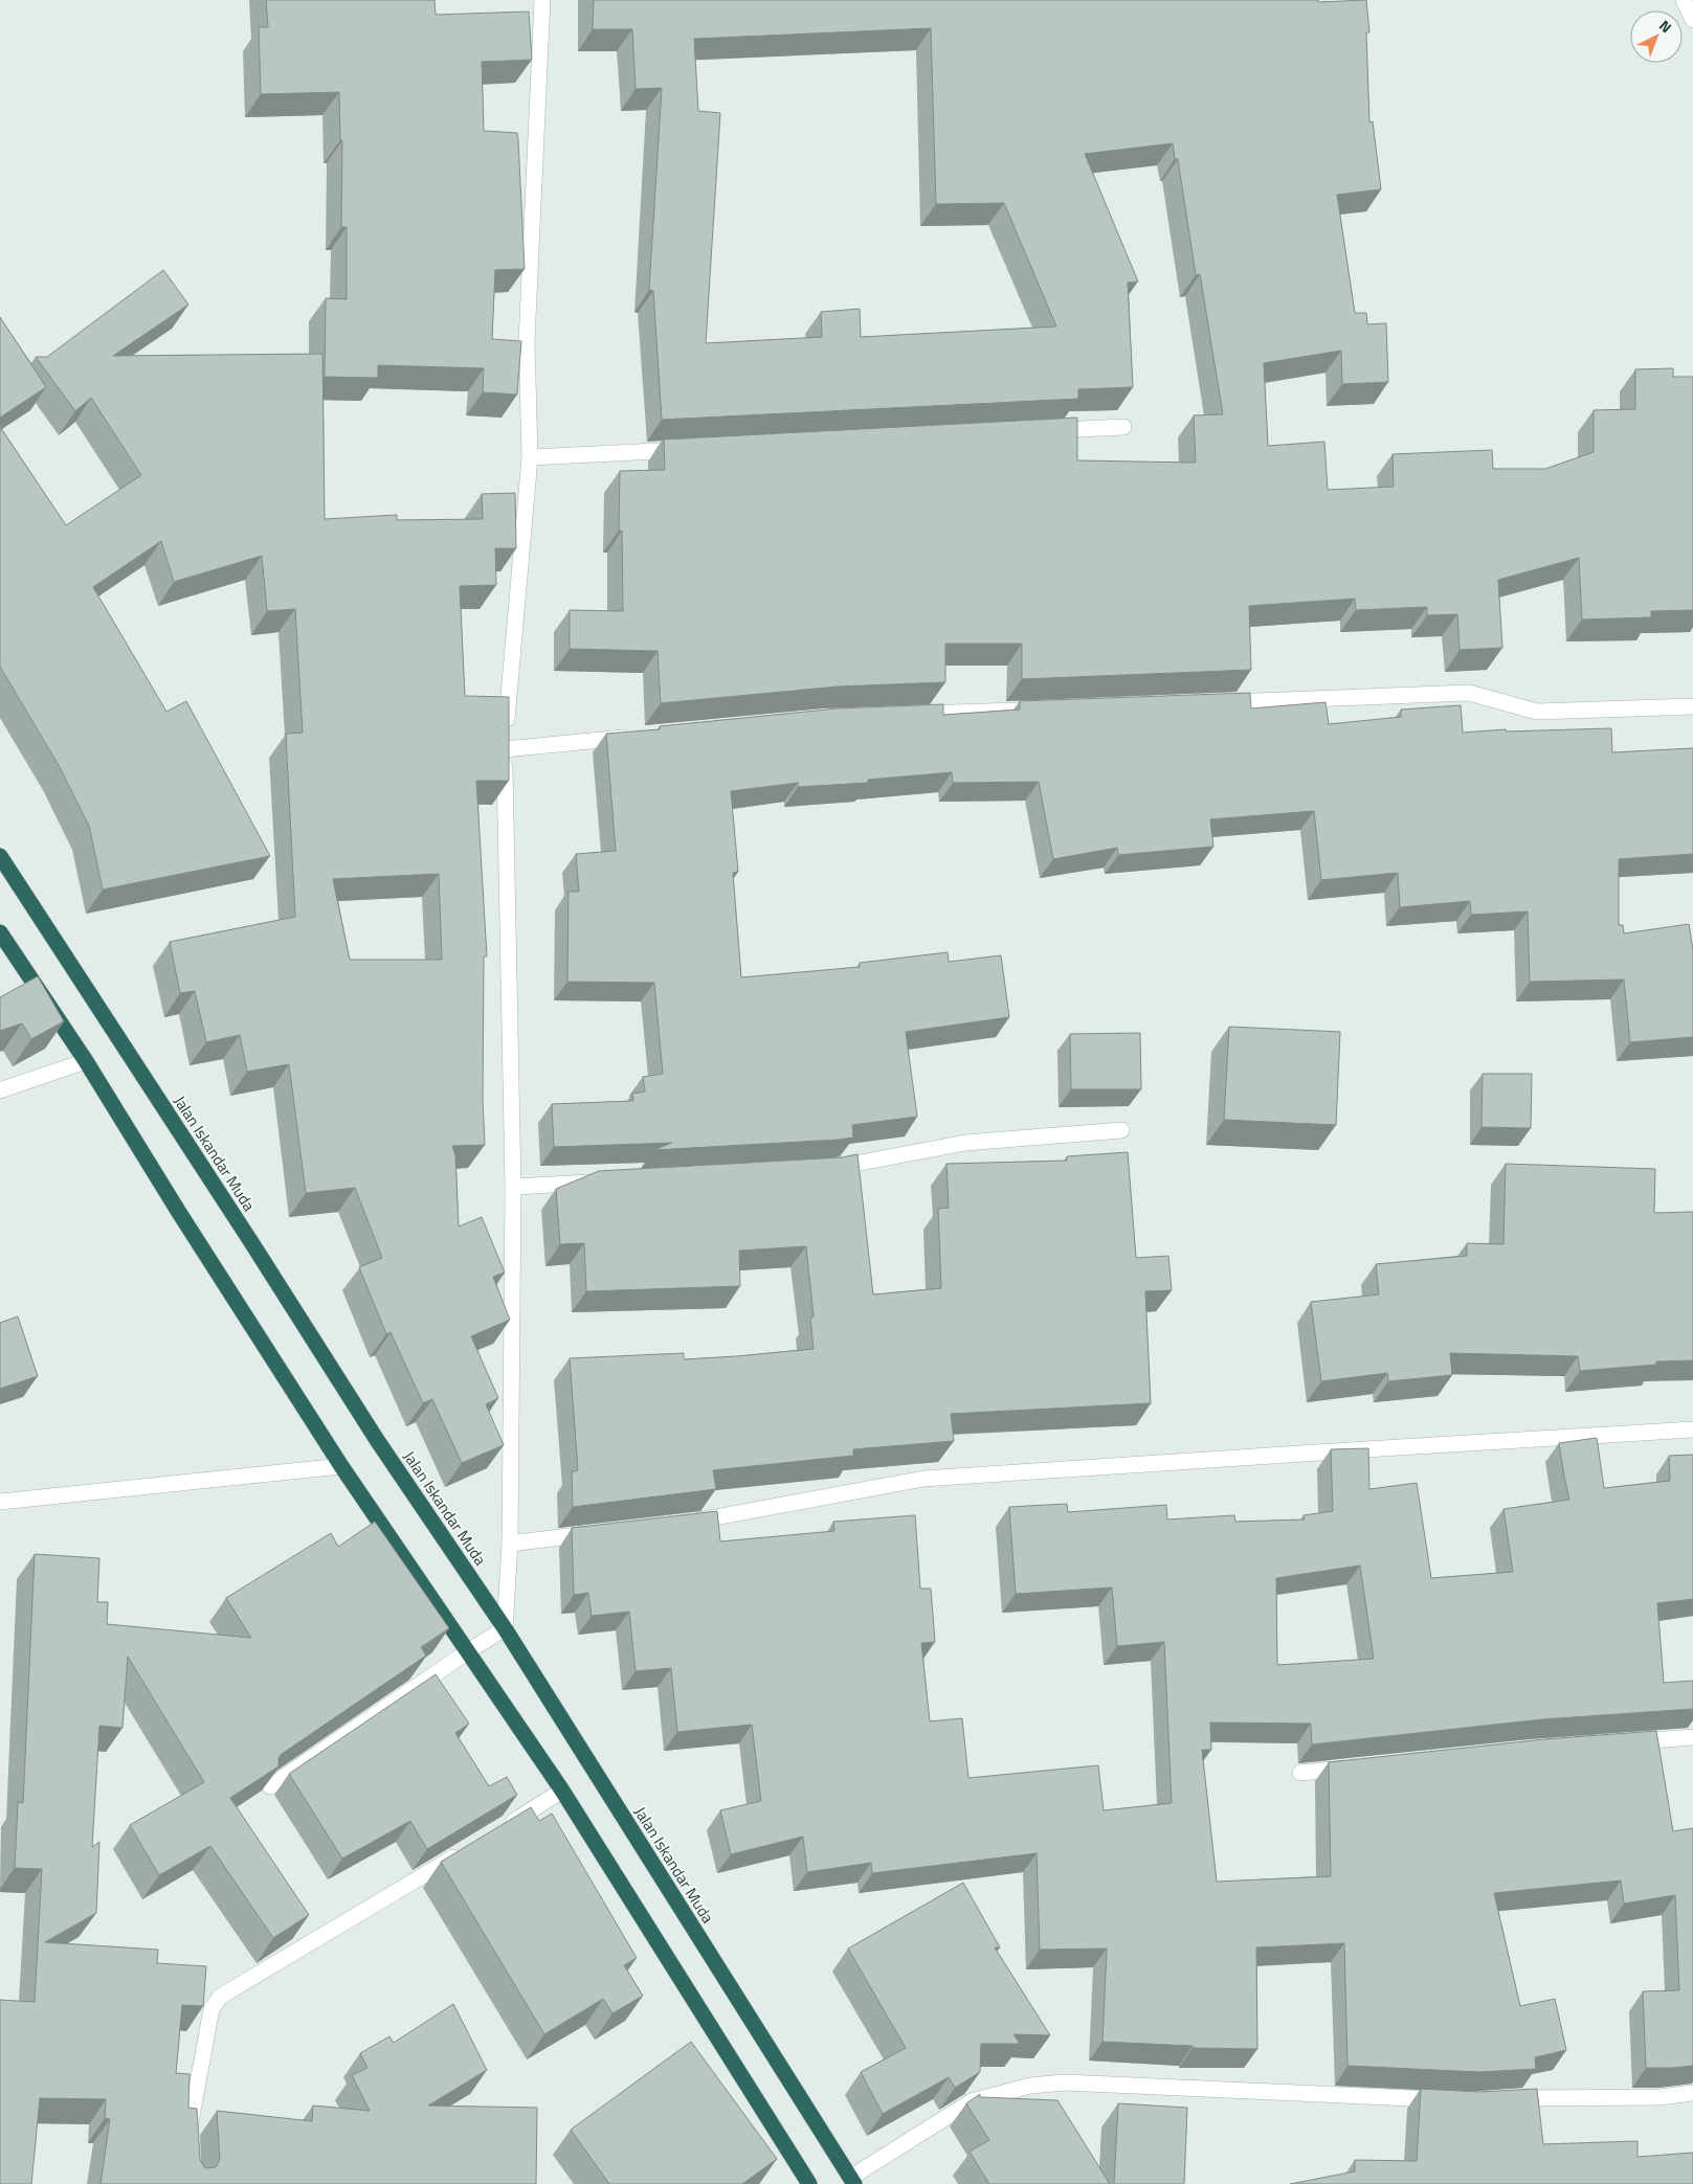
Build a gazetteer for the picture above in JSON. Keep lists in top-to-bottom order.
{
  "streets": {
    "highway": ["Jalan Iskandar Muda"]
  },
  "north": "top right"
}
